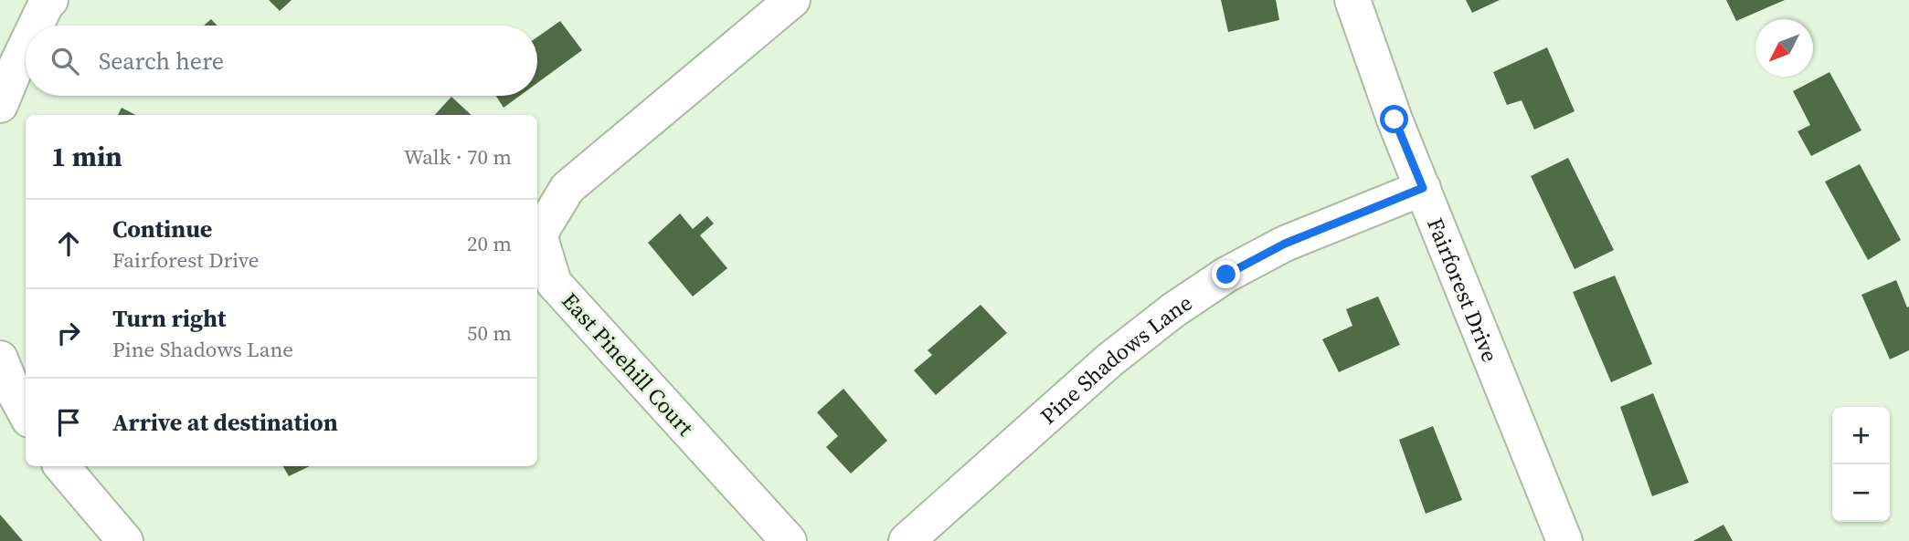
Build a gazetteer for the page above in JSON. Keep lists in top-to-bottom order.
{
  "streets": {
    "street": ["Fairforest Drive", "Pine Shadows Lane", "East Pinehill Court"]
  },
  "crossings": [
    ["Fairforest Drive", "Pine Shadows Lane"]
  ],
  "north": "bottom left",
  "page": {
    "search": "Search here",
    "heading": ["1 min", "Walk · 70 m"],
    "list": [
      ["Continue", "Fairforest Drive", "20 m"],
      ["Turn right", "Pine Shadows Lane", "50 m"],
      "Arrive at destination"
    ],
    "map_buttons": ["+", "−"]
  }
}
